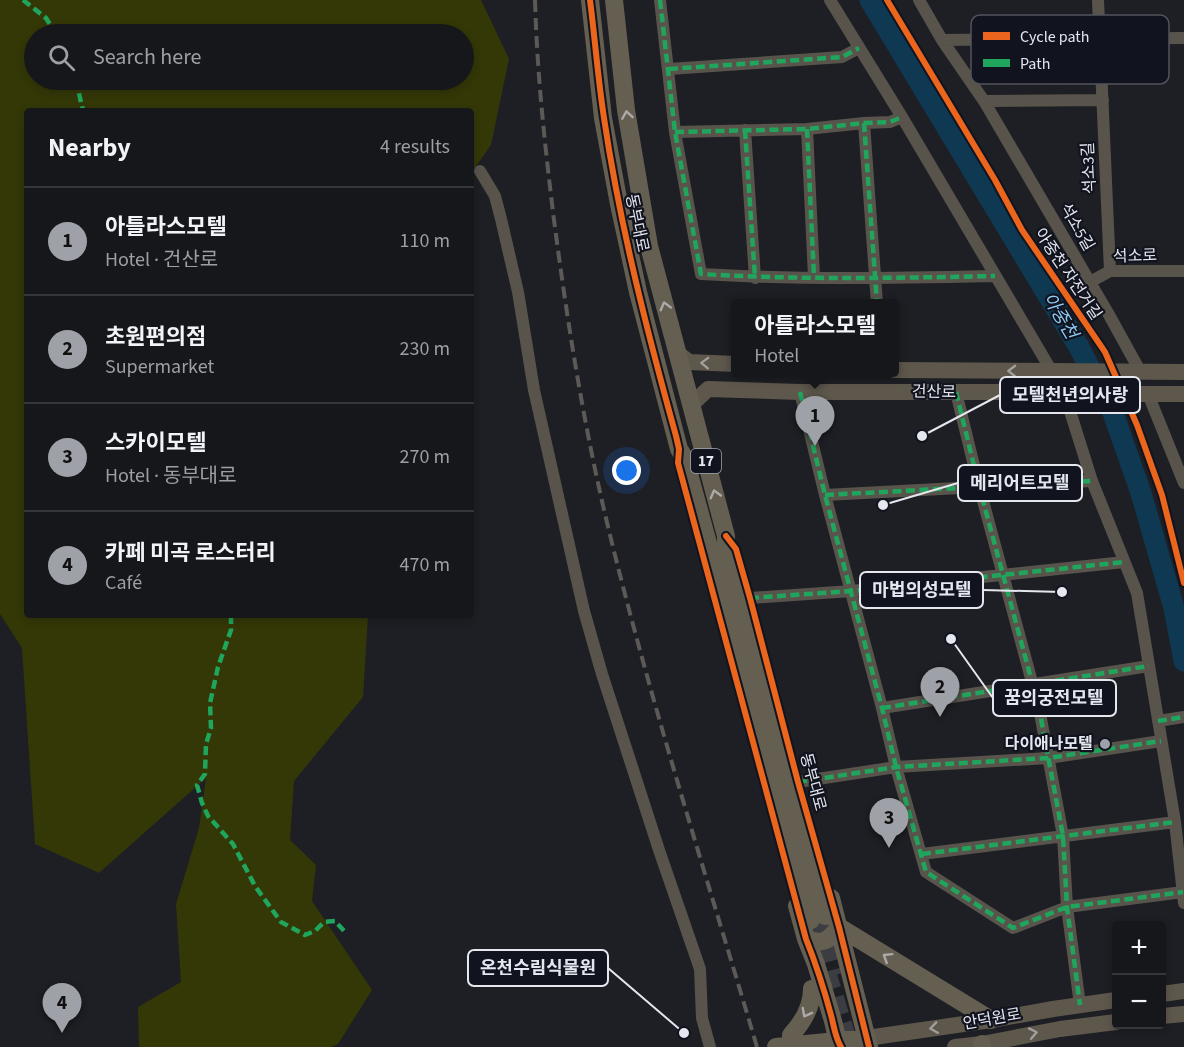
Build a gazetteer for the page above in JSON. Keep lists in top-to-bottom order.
{
  "streets": {
    "main road": ["동부대로", "17"],
    "street": [
      "석소3길",
      "석소5길",
      "석소로",
      "건산로",
      "안덕원로"
    ],
    "cycle path": ["아중천 자전거길"]
  },
  "crossings": [
    ["석소3길", "석소로"],
    ["동부대로", "건산로"],
    ["동부대로", "안덕원로"],
    ["석소5길", "석소로"],
    ["석소5길", "건산로"]
  ],
  "water": ["아중천"],
  "places": [
    "모텔천년의사랑",
    "메리어트모텔",
    "마법의성모텔",
    "꿈의궁전모텔",
    "다이애나모텔",
    "온천수림식물원"
  ],
  "legend": ["Cycle path", "Path"],
  "page": {
    "search": "Search here",
    "heading": ["Nearby", "4 results"],
    "list": [
      {
        "mark": "1",
        "name": "아틀라스모텔",
        "note": "Hotel · 건산로",
        "value": "110 m"
      },
      {
        "mark": "2",
        "name": "초원편의점",
        "note": "Supermarket",
        "value": "230 m"
      },
      {
        "mark": "3",
        "name": "스카이모텔",
        "note": "Hotel · 동부대로",
        "value": "270 m"
      },
      {
        "mark": "4",
        "name": "카페 미곡 로스터리",
        "note": "Café",
        "value": "470 m"
      }
    ],
    "popup": ["아틀라스모텔", "Hotel"],
    "pins": [
      "1",
      "2",
      "3",
      "4"
    ],
    "map_buttons": ["+", "−"]
  }
}
